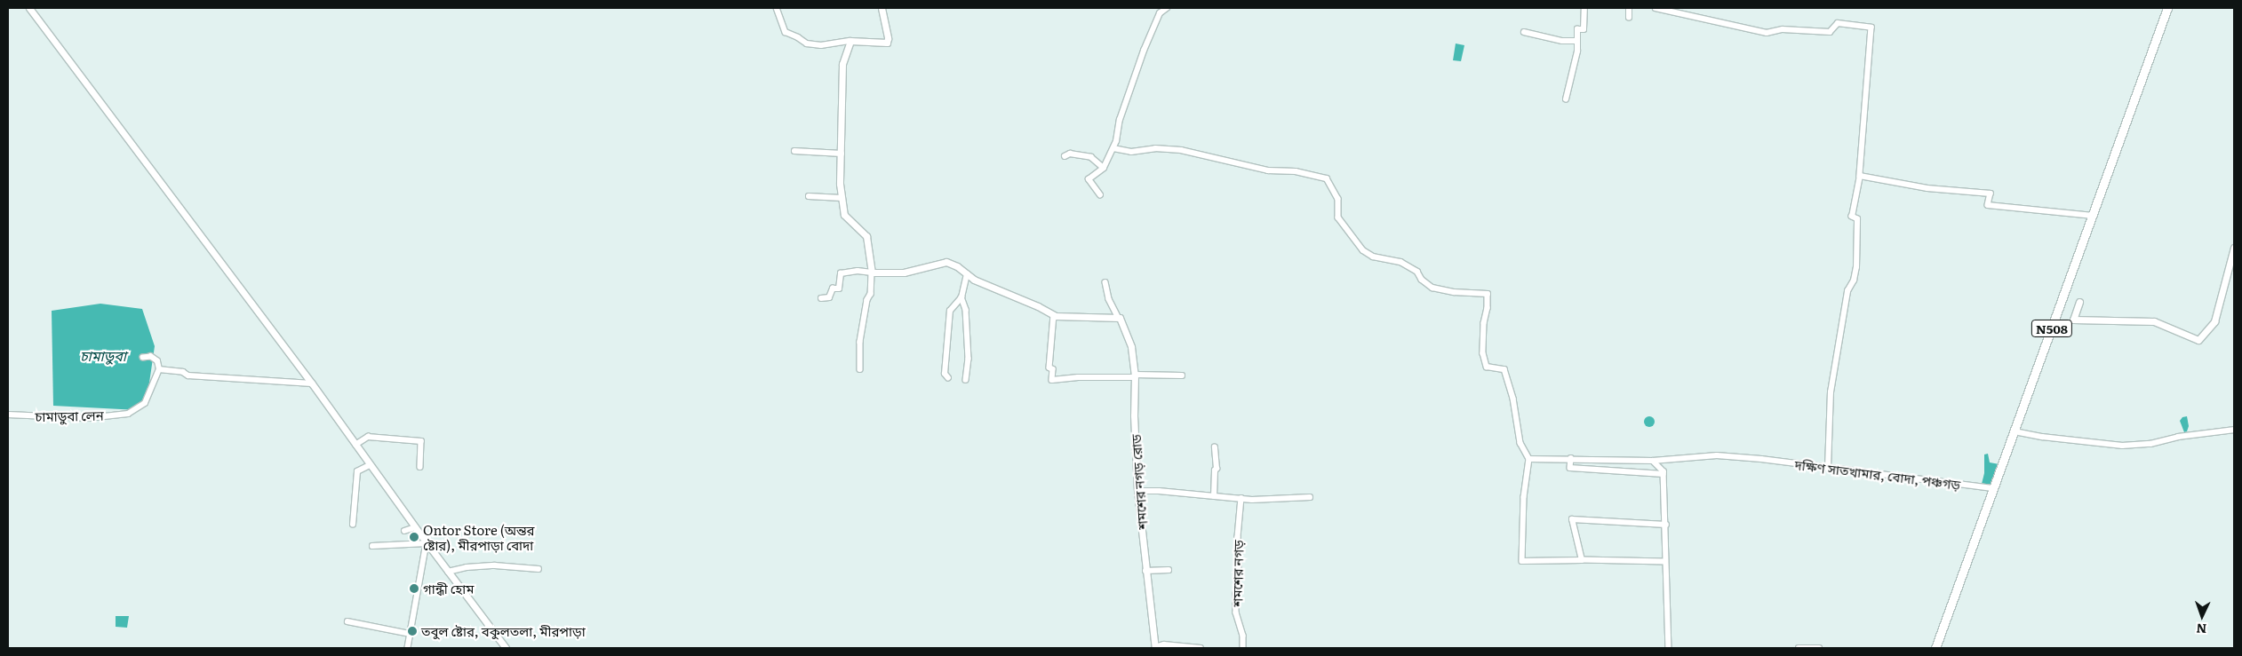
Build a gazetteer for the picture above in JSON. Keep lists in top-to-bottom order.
{
  "streets": {
    "highway": ["N508"],
    "street": [
      "চামাডুবা লেন",
      "দক্ষিণ সাতখামার, বোদা, পঞ্চগড়",
      "শমশের নগড় রোড",
      "শমশের নগড়"
    ]
  },
  "crossings": [
    ["N508", "দক্ষিণ সাতখামার, বোদা, পঞ্চগড়"]
  ],
  "water": ["চামাডুবা"],
  "places": ["Ontor Store (অন্তর ষ্টোর), মীরপাড়া বোদা", "গান্ধী হোম", "তবুল ষ্টোর, বকুলতলা, মীরপাড়া"],
  "north": "bottom"
}
